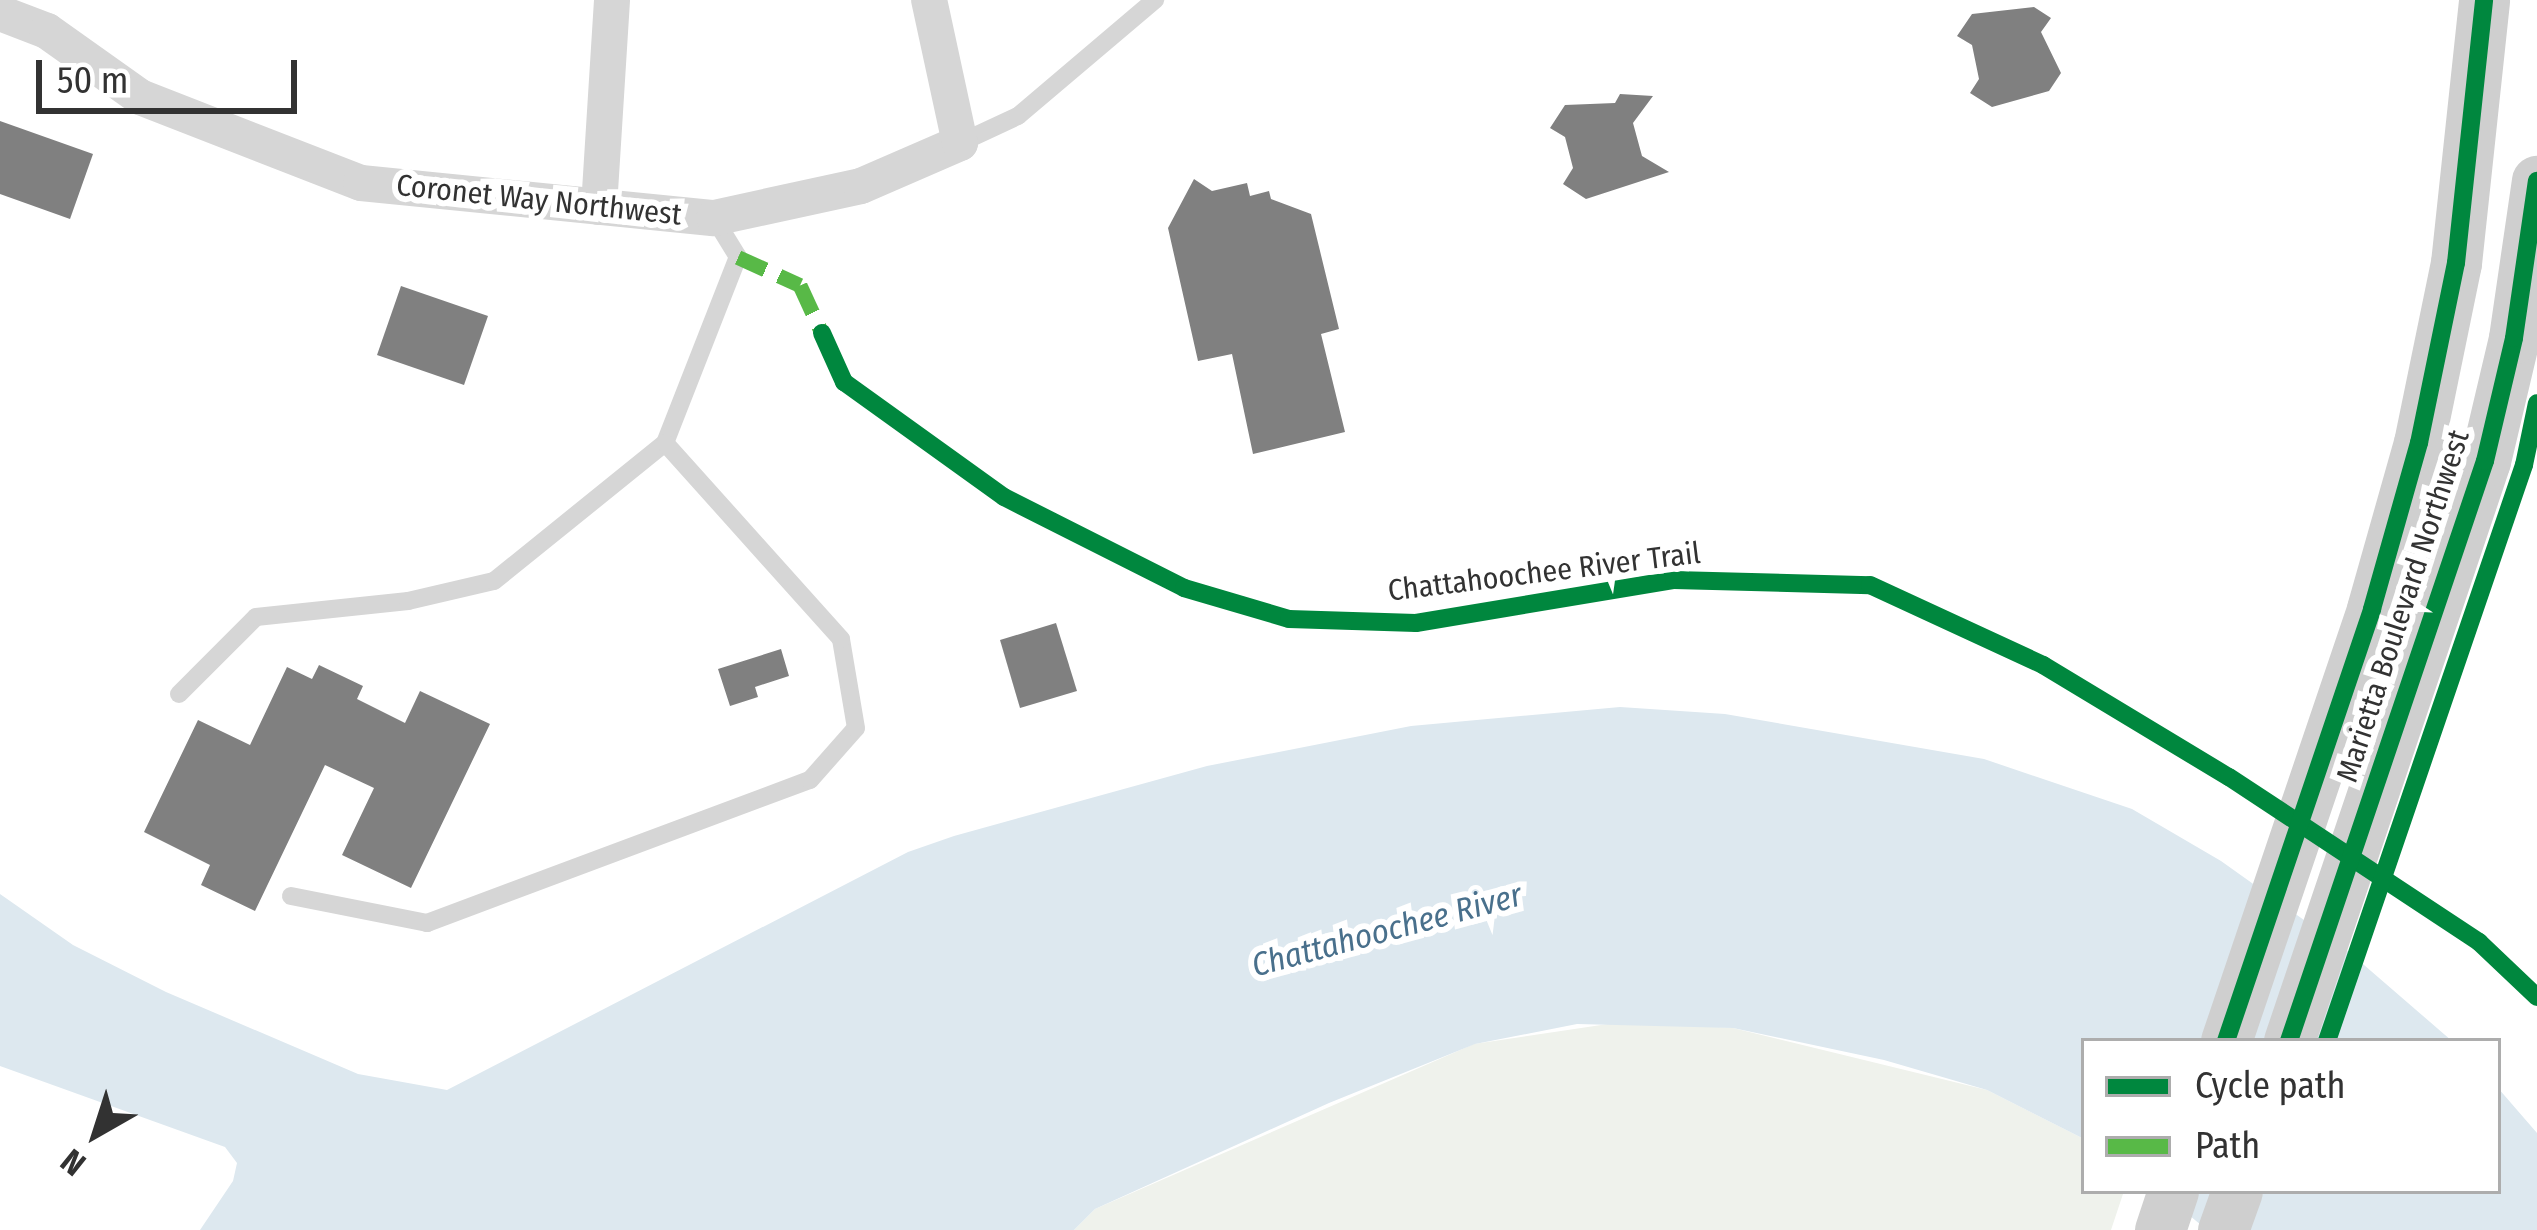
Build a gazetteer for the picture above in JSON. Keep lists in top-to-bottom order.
{
  "streets": {
    "main road": ["Marietta Boulevard Northwest"],
    "street": ["Coronet Way Northwest"],
    "cycle path": ["Chattahoochee River Trail"]
  },
  "water": ["Chattahoochee River"],
  "legend": ["Cycle path", "Path"],
  "scale_bar": "50 m",
  "north": "bottom left"
}
